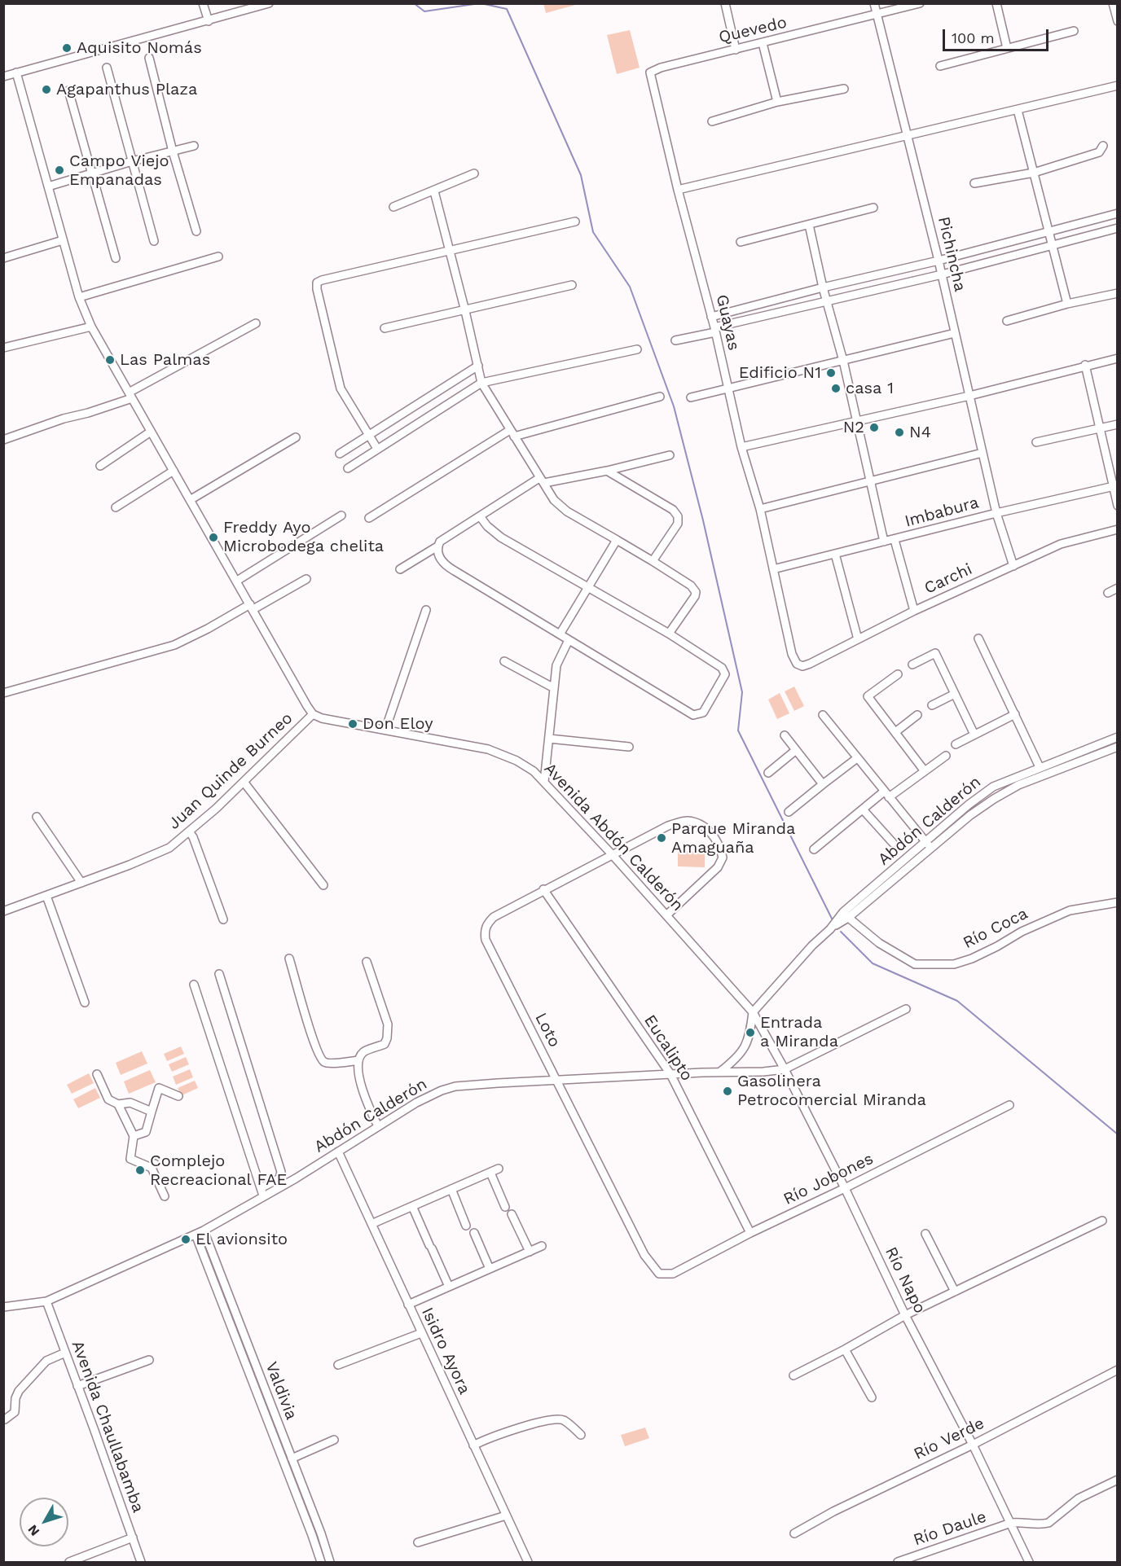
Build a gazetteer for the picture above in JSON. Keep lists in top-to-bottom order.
{
  "streets": {
    "street": [
      "Quevedo",
      "Pichincha",
      "Guayas",
      "Imbabura",
      "Carchi",
      "Juan Quinde Burneo",
      "Abdón Calderón",
      "Avenida Abdón Calderón",
      "Río Coca",
      "Loto",
      "Eucalipto",
      "Río Jobones",
      "Río Napo",
      "Isidro Ayora",
      "Valdivia",
      "Avenida Chaullabamba",
      "Río Verde",
      "Río Daule"
    ]
  },
  "crossings": [
    ["Quevedo", "Pichincha"],
    ["Quevedo", "Guayas"],
    ["Pichincha", "Imbabura"],
    ["Pichincha", "Carchi"],
    ["Guayas", "Imbabura"],
    ["Guayas", "Carchi"],
    ["Juan Quinde Burneo", "Avenida Abdón Calderón"],
    ["Abdón Calderón", "Avenida Abdón Calderón"],
    ["Abdón Calderón", "Río Coca"],
    ["Abdón Calderón", "Loto"],
    ["Abdón Calderón", "Eucalipto"],
    ["Abdón Calderón", "Río Napo"],
    ["Abdón Calderón", "Isidro Ayora"],
    ["Abdón Calderón", "Valdivia"],
    ["Abdón Calderón", "Avenida Chaullabamba"],
    ["Avenida Abdón Calderón", "Loto"],
    ["Avenida Abdón Calderón", "Río Napo"],
    ["Loto", "Eucalipto"],
    ["Loto", "Río Jobones"],
    ["Eucalipto", "Río Jobones"],
    ["Río Jobones", "Río Napo"],
    ["Río Napo", "Río Verde"],
    ["Río Napo", "Río Daule"]
  ],
  "places": [
    "Aquisito Nomás",
    "Agapanthus Plaza",
    "Campo Viejo Empanadas",
    "Las Palmas",
    "Edificio N1",
    "casa 1",
    "N2",
    "N4",
    "Freddy Ayo Microbodega chelita",
    "Don Eloy",
    "Parque Miranda Amaguaña",
    "Entrada a Miranda",
    "Gasolinera Petrocomercial Miranda",
    "Complejo Recreacional FAE",
    "El avionsito"
  ],
  "scale_bar": "100 m",
  "north": "bottom left"
}
